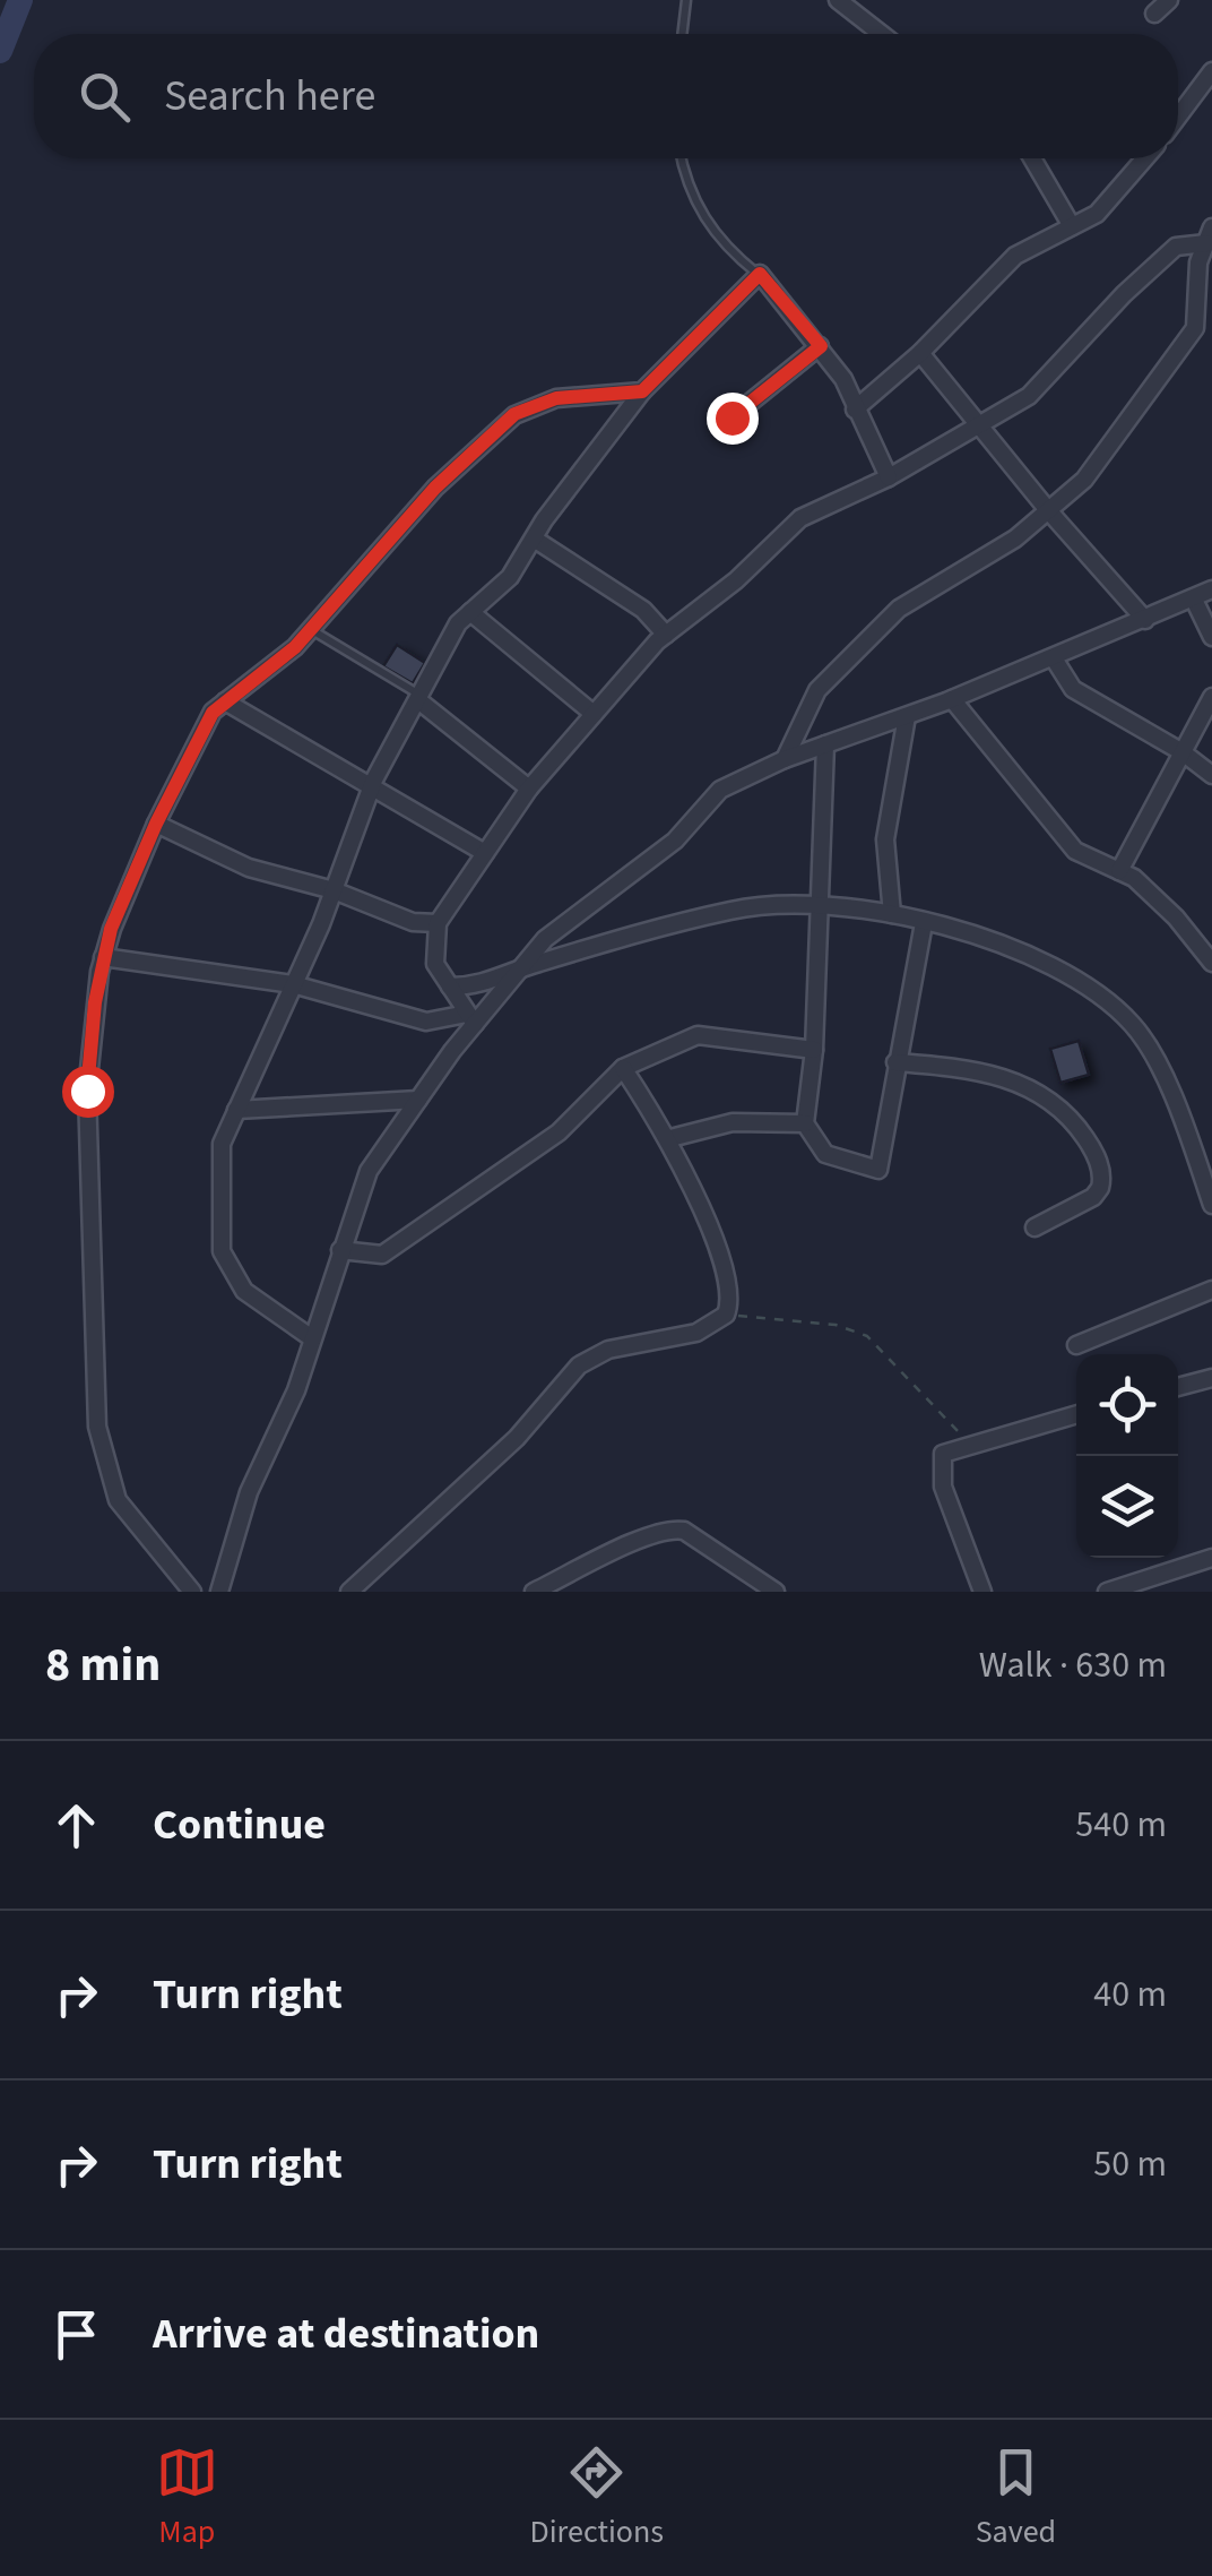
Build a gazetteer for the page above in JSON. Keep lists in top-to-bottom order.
{
  "page": {
    "search": "Search here",
    "heading": ["8 min", "Walk · 630 m"],
    "list": [
      ["Continue", "540 m"],
      ["Turn right", "40 m"],
      ["Turn right", "50 m"],
      "Arrive at destination"
    ],
    "nav": ["Map", "Directions", "Saved"]
  }
}
